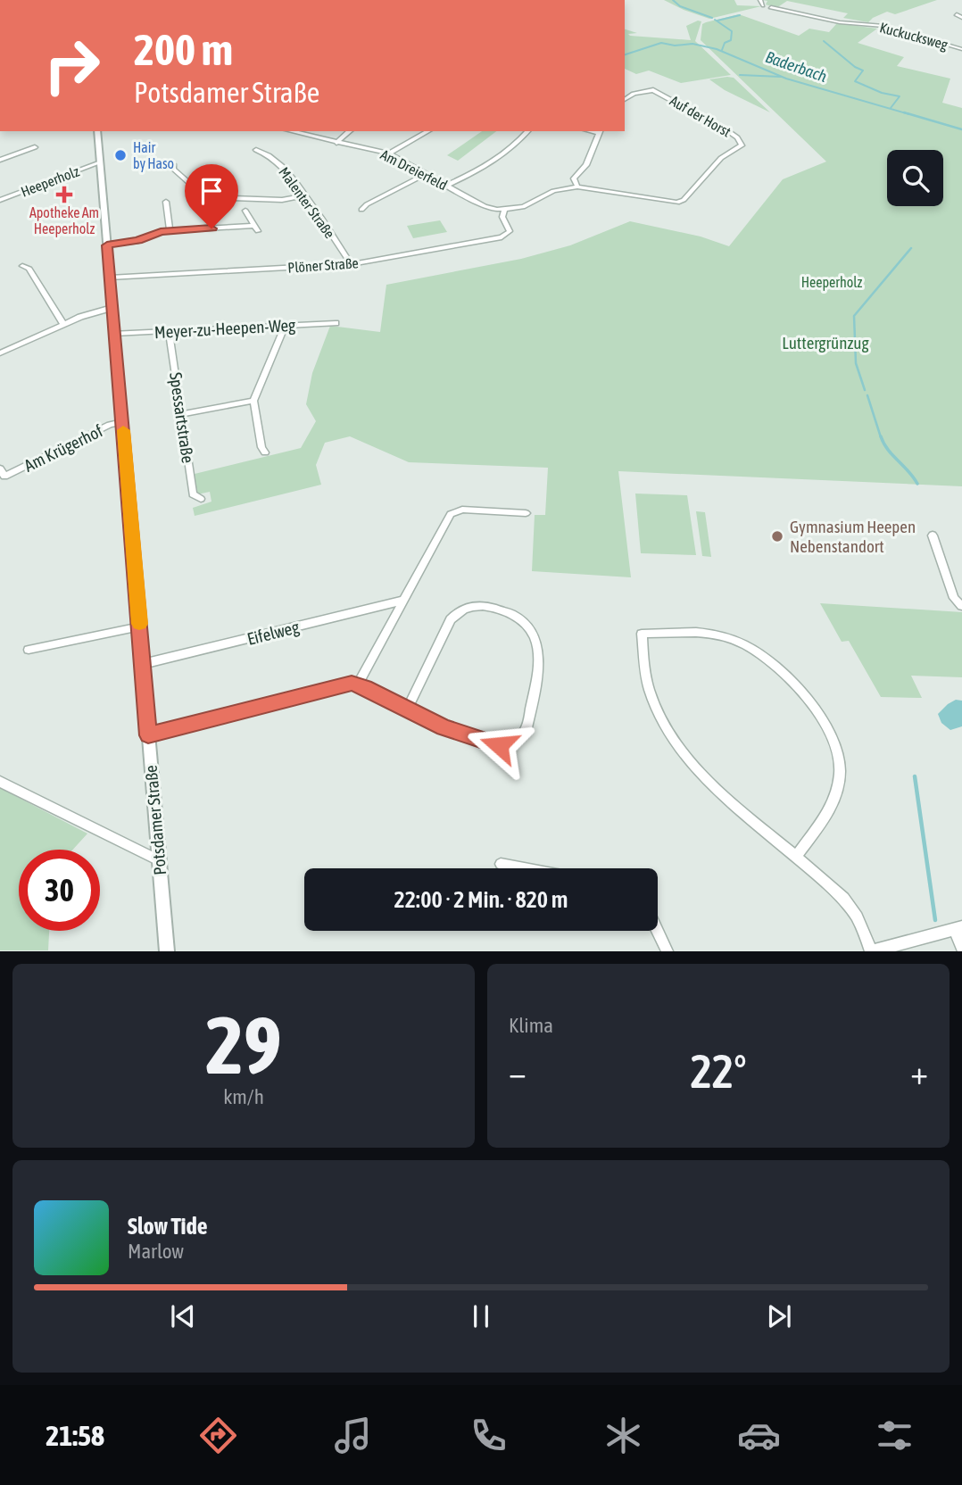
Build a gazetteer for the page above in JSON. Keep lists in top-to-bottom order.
{
  "streets": {
    "street": [
      "Kuckucksweg",
      "Auf der Horst",
      "Am Dreierfeld",
      "Heeperholz",
      "Malenter Straße",
      "Plöner Straße",
      "Meyer-zu-Heepen-Weg",
      "Spessartstraße",
      "Am Krügerhof",
      "Eifelweg",
      "Potsdamer Straße"
    ]
  },
  "crossings": [
    ["Am Dreierfeld", "Plöner Straße"],
    ["Heeperholz", "Potsdamer Straße"],
    ["Malenter Straße", "Plöner Straße"],
    ["Plöner Straße", "Potsdamer Straße"],
    ["Meyer-zu-Heepen-Weg", "Spessartstraße"],
    ["Meyer-zu-Heepen-Weg", "Potsdamer Straße"],
    ["Am Krügerhof", "Potsdamer Straße"],
    ["Eifelweg", "Potsdamer Straße"]
  ],
  "water": ["Baderbach"],
  "parks": ["Heeperholz", "Luttergrünzug"],
  "places": {
    "other": ["Hair by Haso", "Gymnasium Heepen Nebenstandort"],
    "health": ["Apotheke Am Heeperholz"]
  },
  "page": {
    "turn": ["200 m", "Potsdamer Straße"],
    "limit": "30",
    "trip": "22:00 · 2 Min. · 820 m",
    "tile": [
      ["29", "km/h"],
      "Klima"
    ],
    "heat": ["−", "22°", "+"],
    "song": ["Slow Tide", "Marlow"],
    "tabs": "21:58"
  }
}
